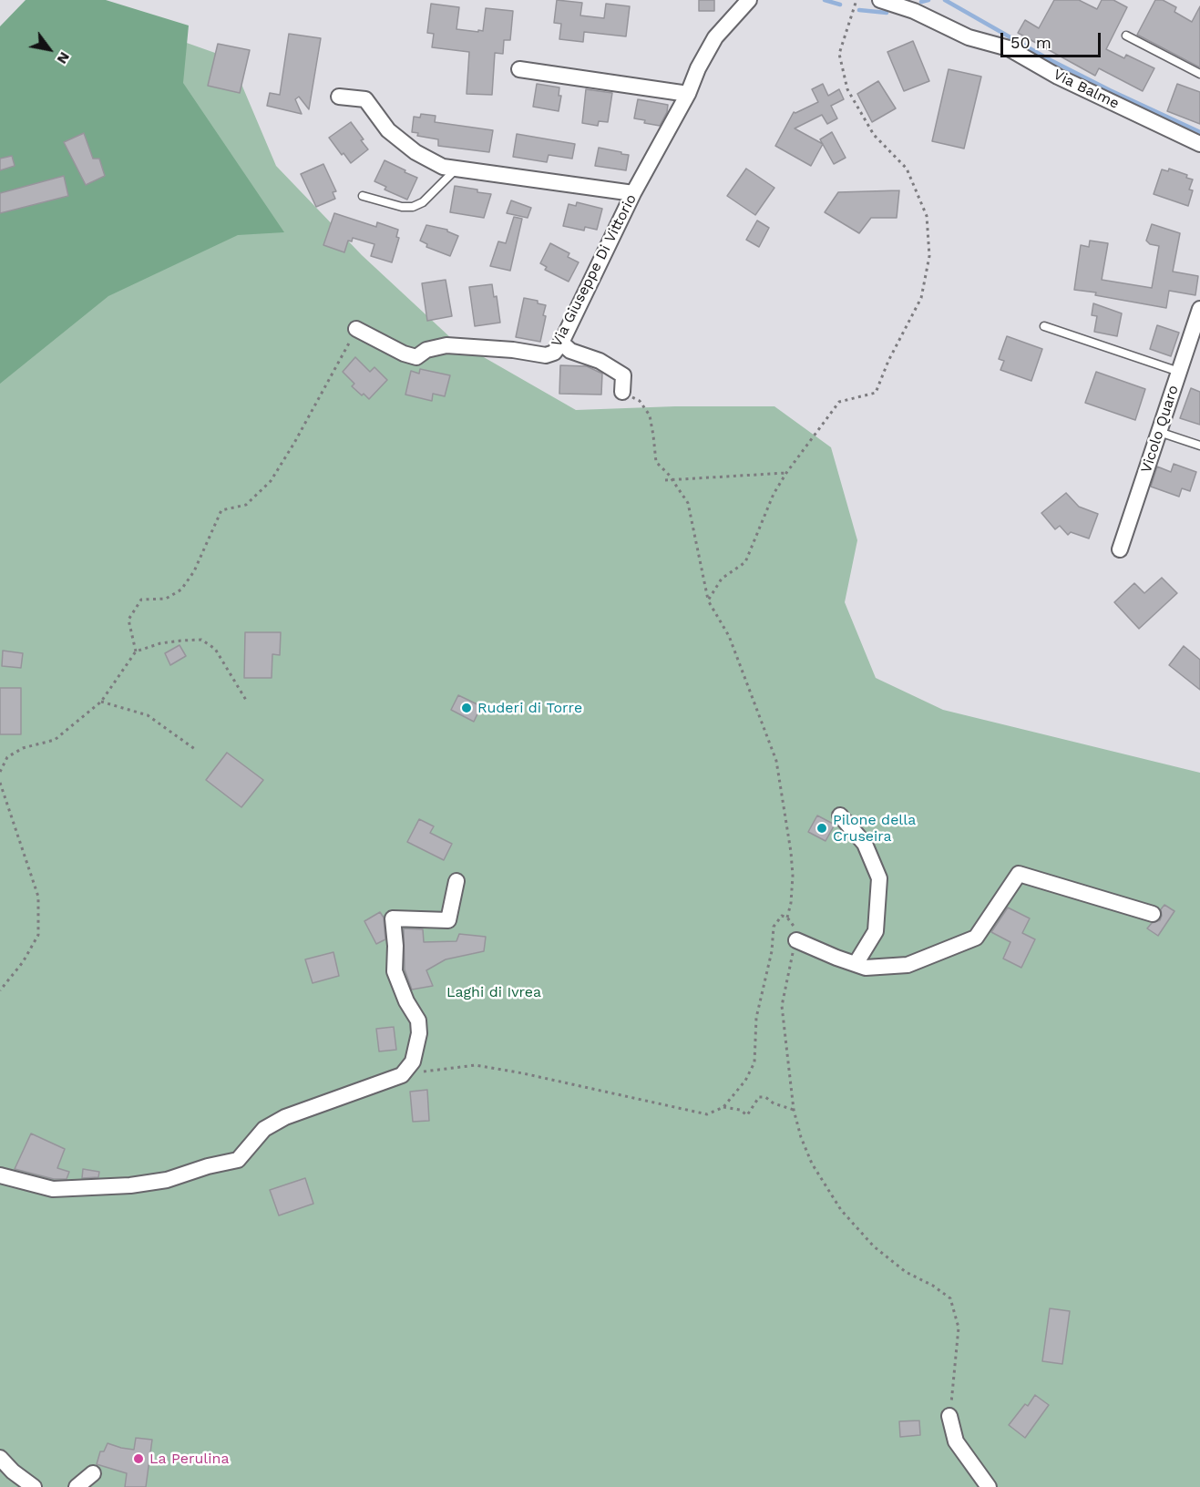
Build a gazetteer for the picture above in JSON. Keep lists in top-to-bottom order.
{
  "streets": {
    "street": ["Via Balme", "Via Giuseppe Di Vittorio", "Vicolo Quaro"]
  },
  "parks": ["Laghi di Ivrea"],
  "places": ["Ruderi di Torre", "Pilone della Cruseira", "La Perulina"],
  "scale_bar": "50 m",
  "north": "bottom right"
}
